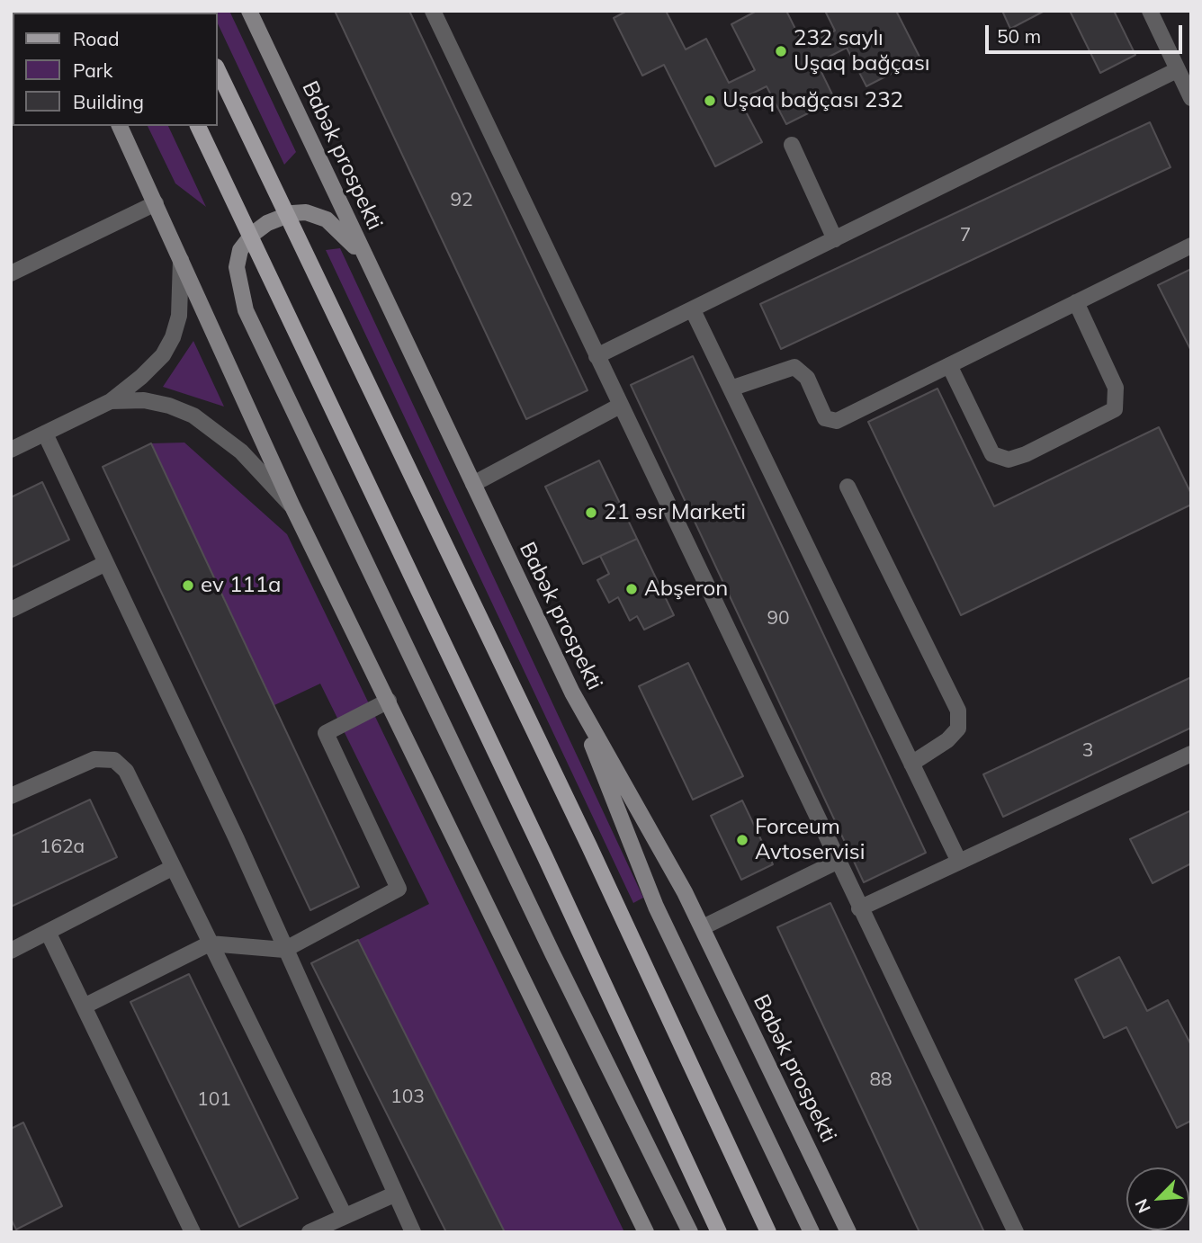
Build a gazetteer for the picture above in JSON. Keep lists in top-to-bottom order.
{
  "streets": {
    "main road": ["Babək prospekti"]
  },
  "places": [
    "232 saylı Uşaq bağçası",
    "Uşaq bağçası 232",
    "21 əsr Marketi",
    "ev 111a",
    "Abşeron",
    "Forceum Avtoservisi"
  ],
  "house_numbers": [
    "92",
    "7",
    "90",
    "3",
    "162a",
    "88",
    "103",
    "101"
  ],
  "legend": ["Road", "Park", "Building"],
  "scale_bar": "50 m",
  "north": "bottom left"
}
